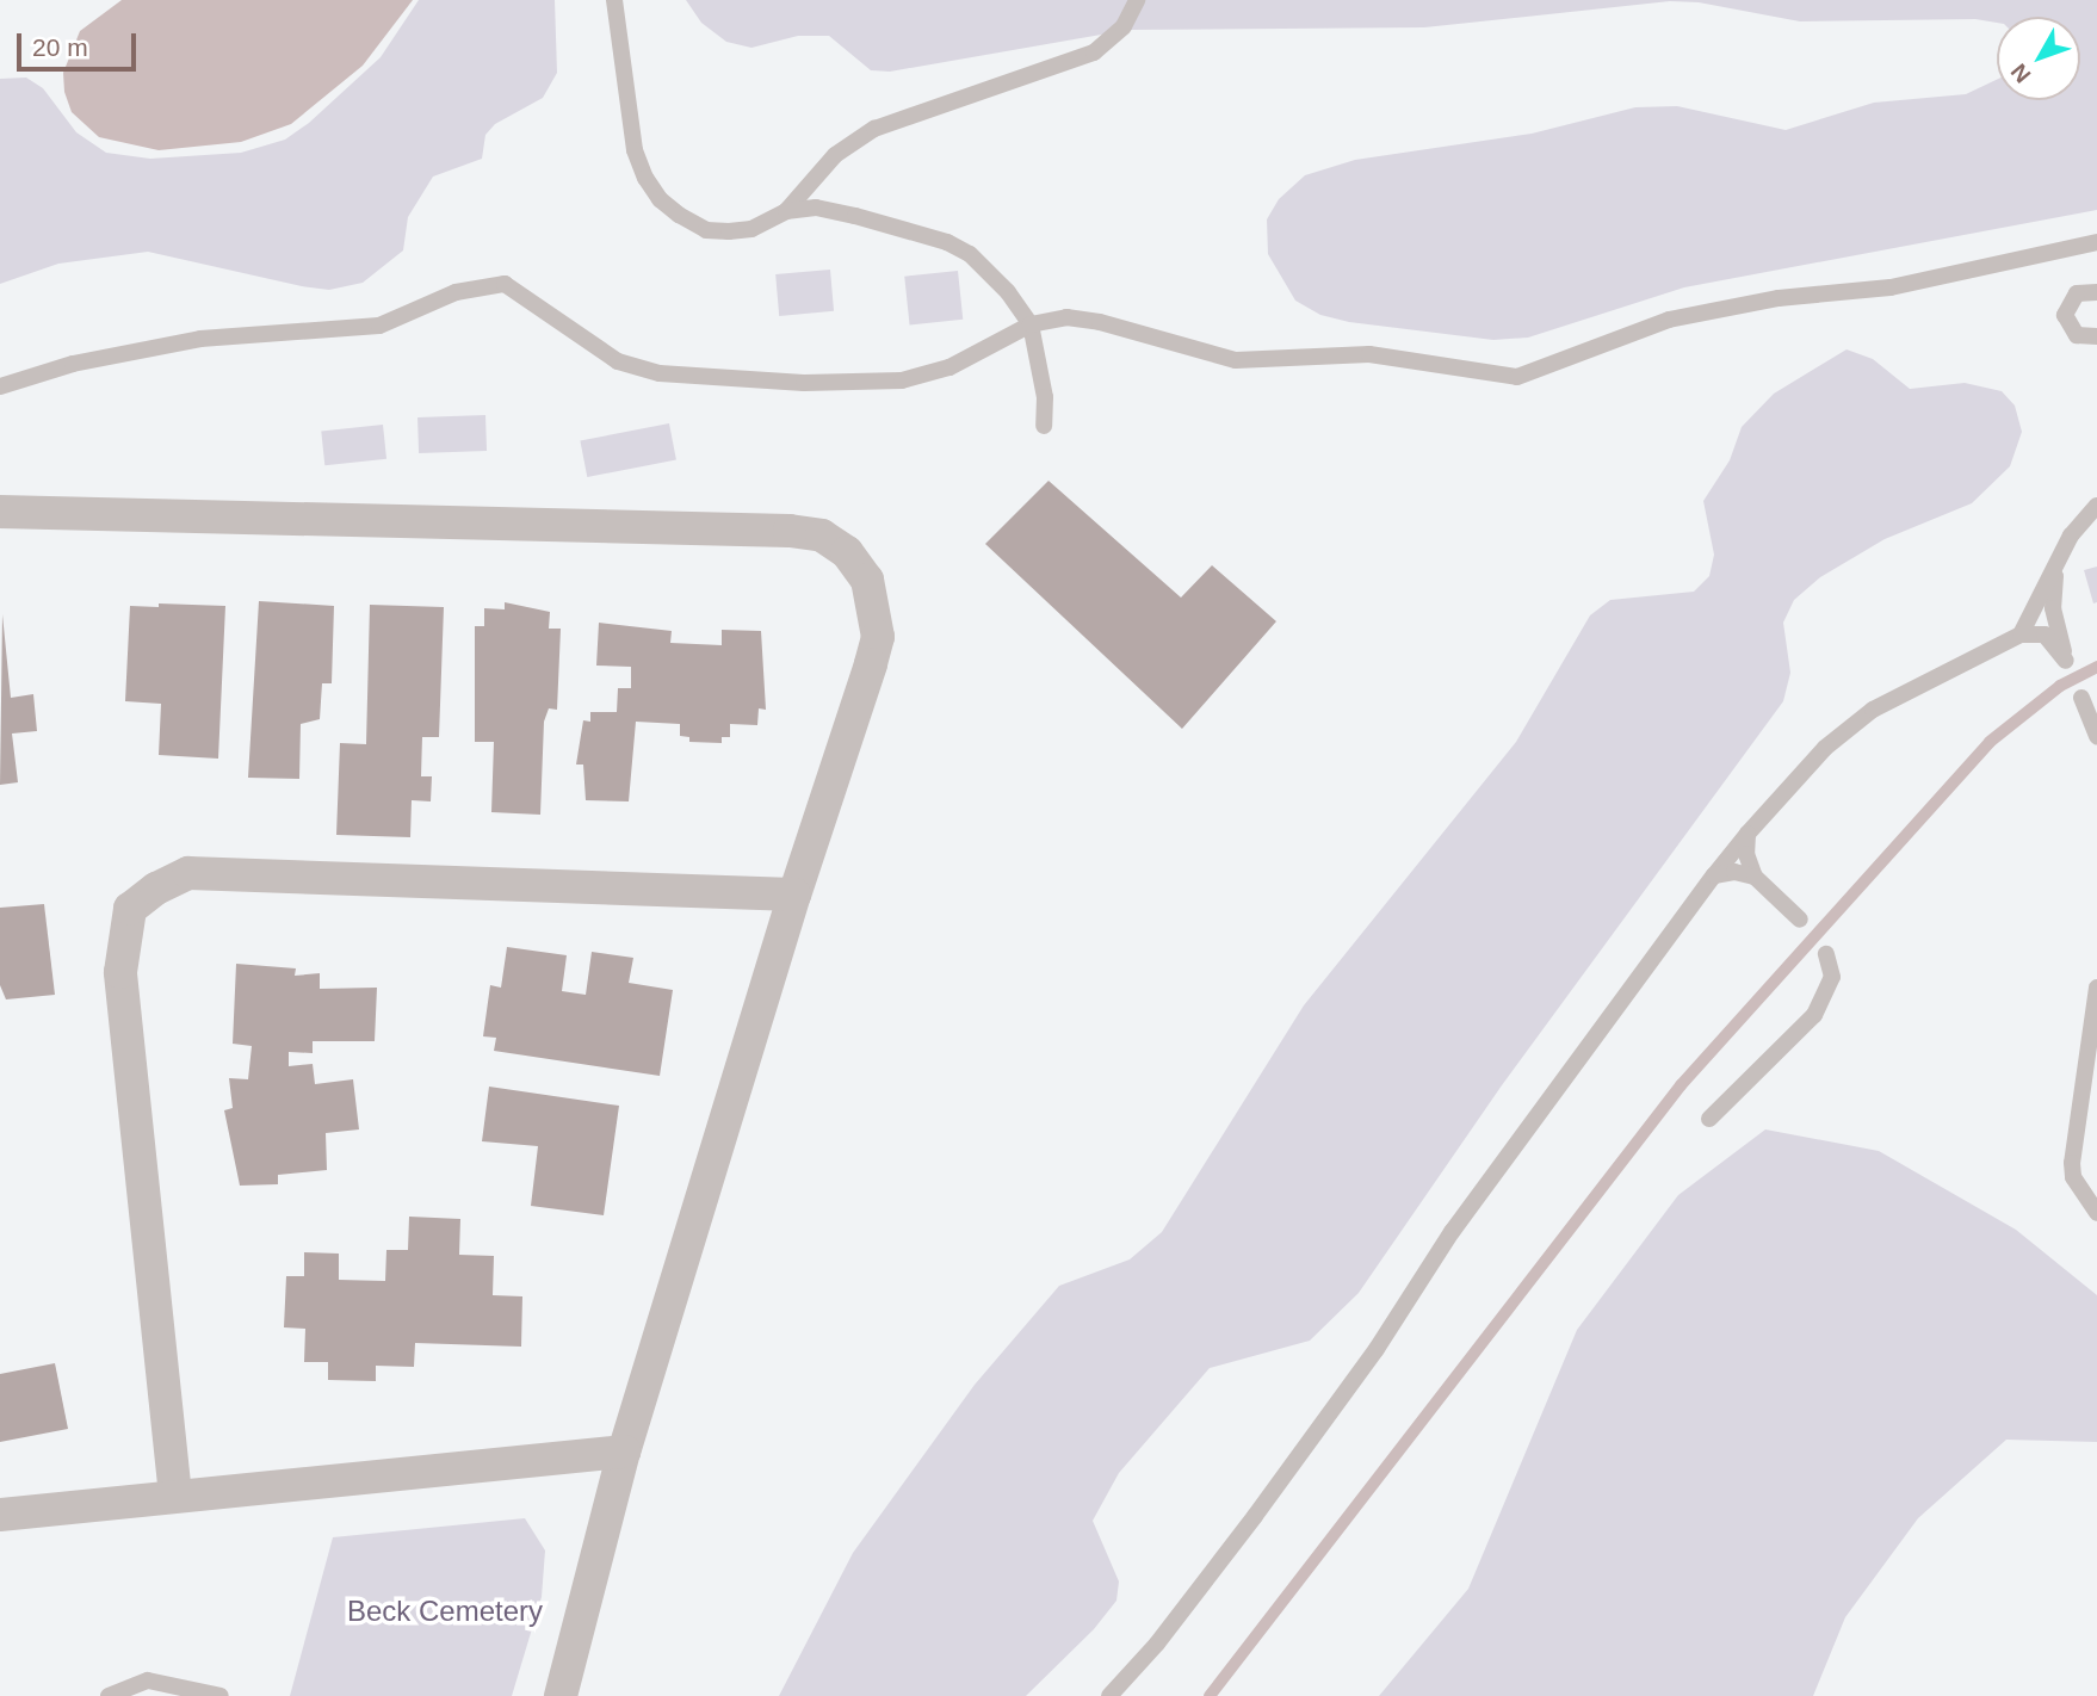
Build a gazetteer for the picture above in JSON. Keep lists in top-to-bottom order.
{
  "parks": ["Beck Cemetery"],
  "scale_bar": "20 m",
  "north": "bottom left"
}
